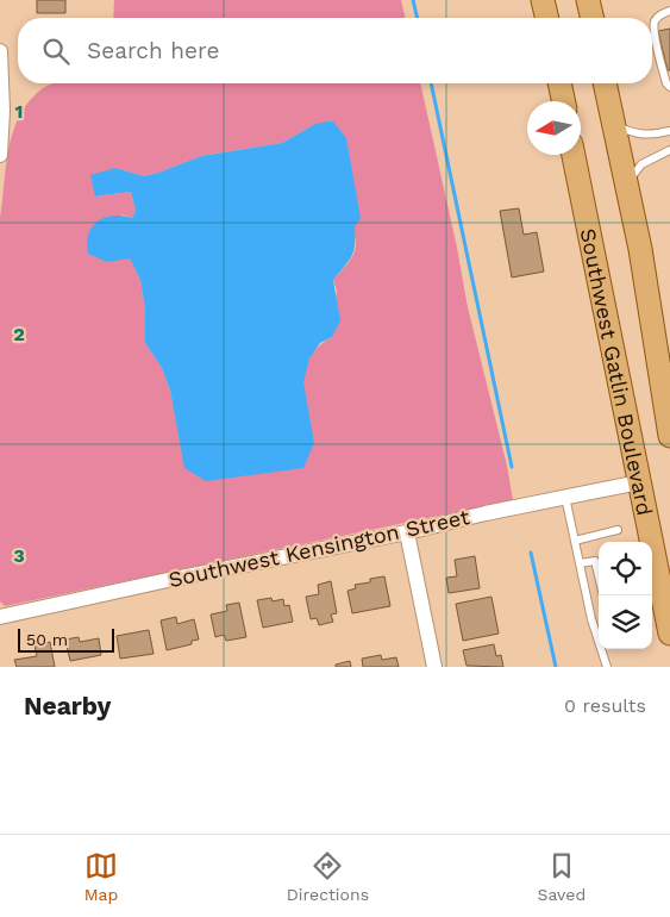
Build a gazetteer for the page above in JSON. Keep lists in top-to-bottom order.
{
  "streets": {
    "main road": ["Southwest Gatlin Boulevard"],
    "street": ["Southwest Kensington Street"]
  },
  "crossings": [
    ["Southwest Gatlin Boulevard", "Southwest Kensington Street"]
  ],
  "scale_bar": "50 m",
  "north": "left",
  "page": {
    "search": "Search here",
    "scale": "50 m",
    "heading": ["Nearby", "0 results"],
    "nav": ["Map", "Directions", "Saved"]
  },
  "grid": {
    "rows": ["1", "2", "3"]
  }
}
